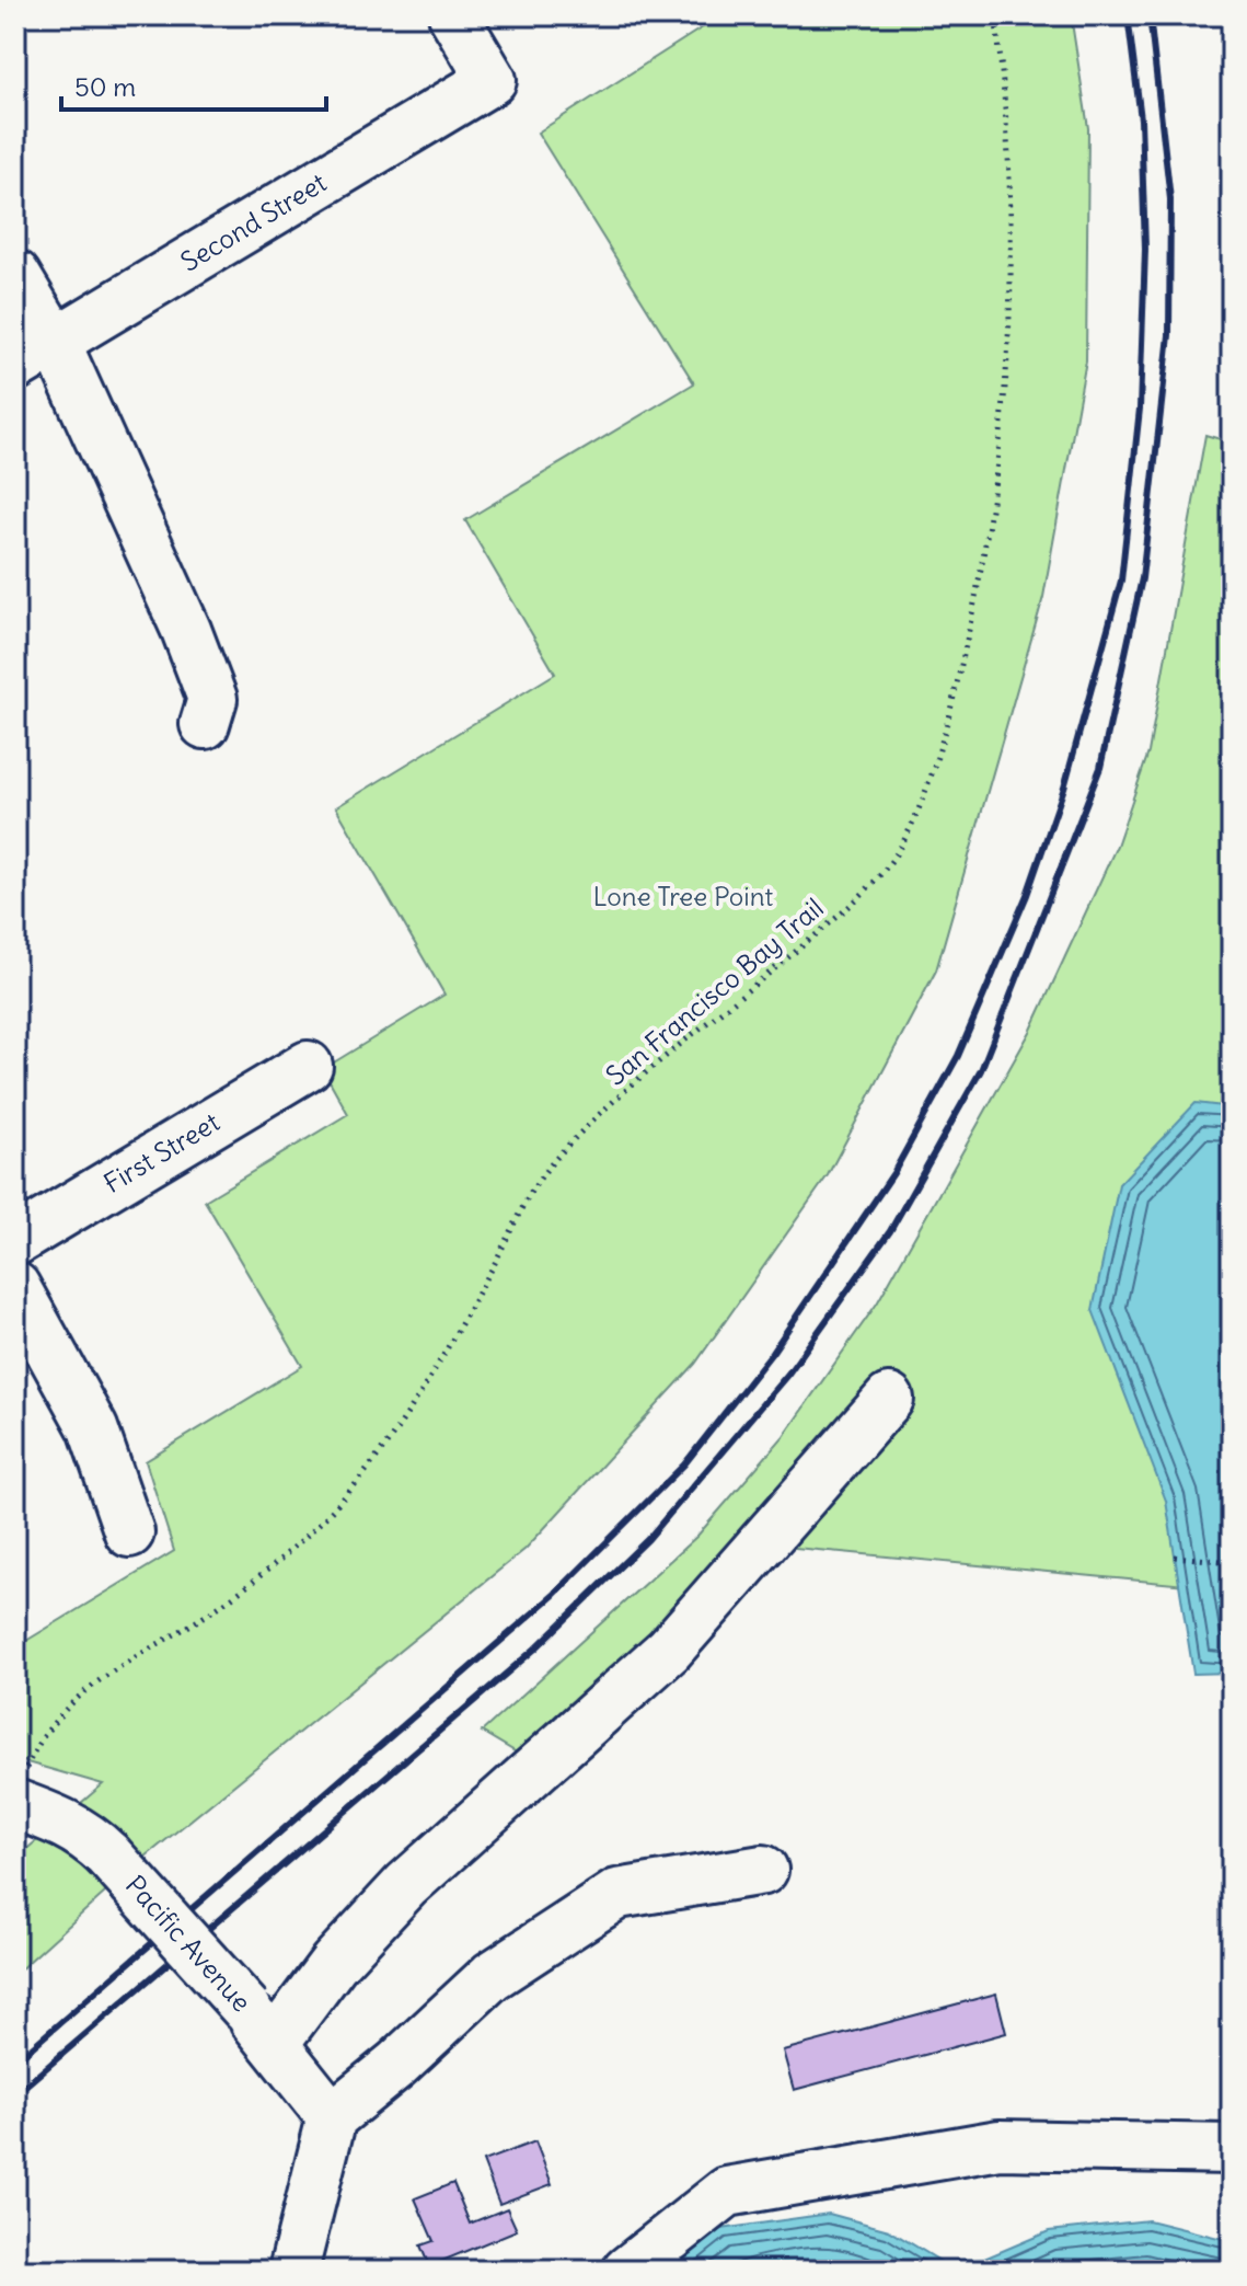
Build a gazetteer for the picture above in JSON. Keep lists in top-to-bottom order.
{
  "streets": {
    "street": ["Second Street", "First Street", "Pacific Avenue"],
    "path": ["San Francisco Bay Trail"]
  },
  "crossings": [
    ["San Francisco Bay Trail", "Pacific Avenue"]
  ],
  "parks": ["Lone Tree Point"],
  "scale_bar": "50 m"
}
